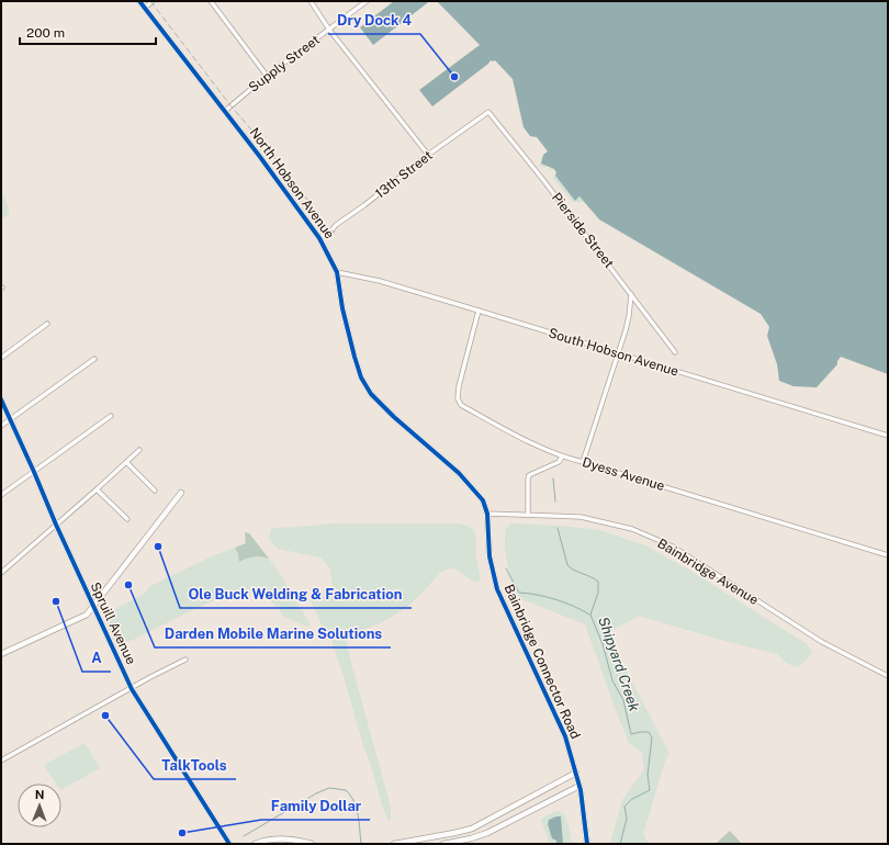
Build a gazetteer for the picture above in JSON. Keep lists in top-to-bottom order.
{
  "streets": {
    "street": [
      "Supply Street",
      "13th Street",
      "North Hobson Avenue",
      "Pierside Street",
      "South Hobson Avenue",
      "Dyess Avenue",
      "Bainbridge Avenue",
      "Spruill Avenue",
      "Bainbridge Connector Road"
    ]
  },
  "crossings": [
    ["Supply Street", "North Hobson Avenue"],
    ["13th Street", "North Hobson Avenue"],
    ["13th Street", "Pierside Street"],
    ["North Hobson Avenue", "South Hobson Avenue"],
    ["North Hobson Avenue", "Bainbridge Avenue"],
    ["North Hobson Avenue", "Bainbridge Connector Road"],
    ["South Hobson Avenue", "Dyess Avenue"],
    ["Bainbridge Avenue", "Bainbridge Connector Road"]
  ],
  "water": ["Shipyard Creek"],
  "places": [
    "Dry Dock 4",
    "Ole Buck Welding & Fabrication",
    "Darden Mobile Marine Solutions",
    "A",
    "TalkTools",
    "Family Dollar"
  ],
  "scale_bar": "200 m",
  "north": "top"
}
